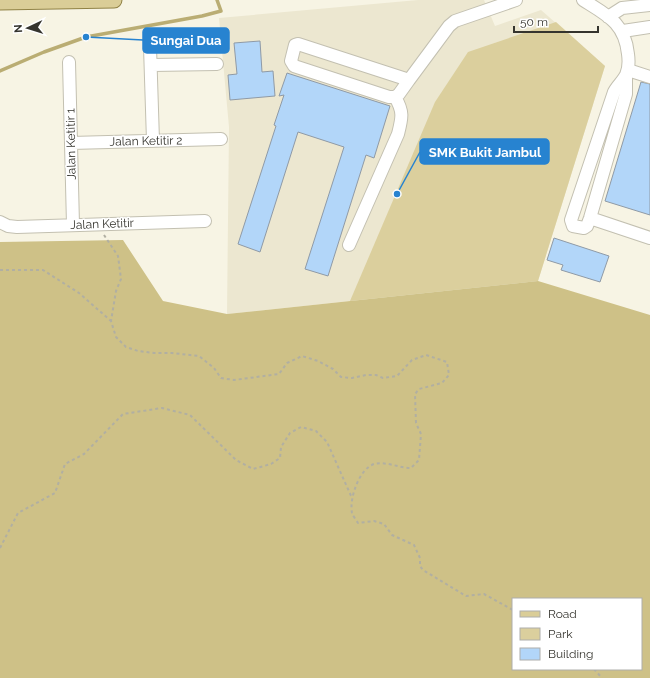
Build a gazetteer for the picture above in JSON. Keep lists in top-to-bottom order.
{
  "streets": {
    "street": ["Jalan Ketitir 2", "Jalan Ketitir 1", "Jalan Ketitir"]
  },
  "crossings": [
    ["Jalan Ketitir 2", "Jalan Ketitir 1"],
    ["Jalan Ketitir 1", "Jalan Ketitir"]
  ],
  "places": ["Sungai Dua", "SMK Bukit Jambul"],
  "legend": ["Road", "Park", "Building"],
  "scale_bar": "50 m",
  "north": "left"
}
